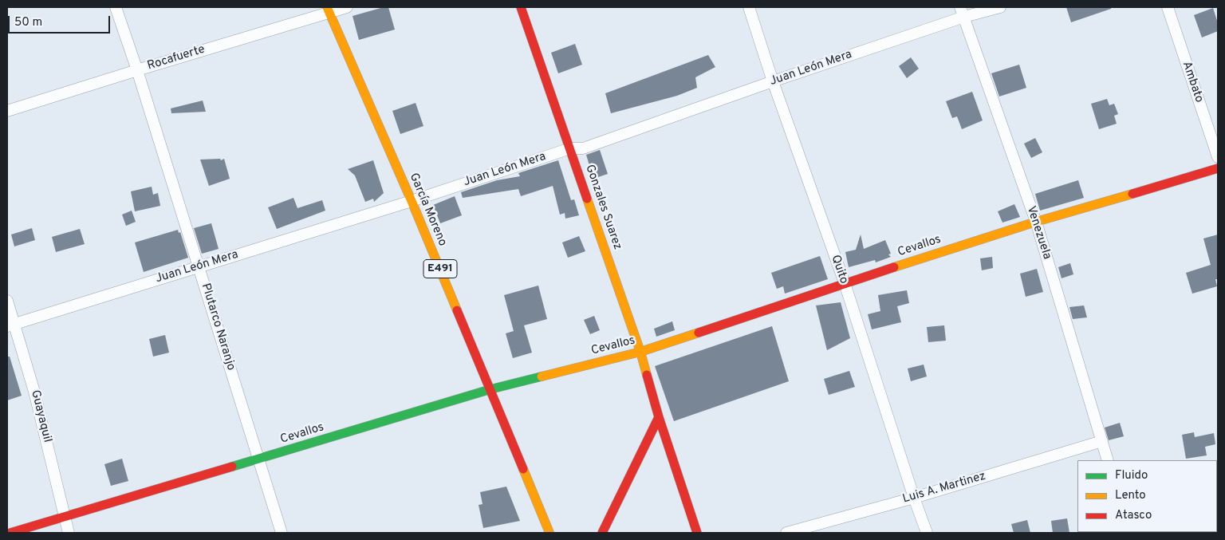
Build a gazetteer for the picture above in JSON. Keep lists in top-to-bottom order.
{
  "streets": {
    "main road": [
      "Gonzales Suarez",
      "García Moreno",
      "Cevallos",
      "E491"
    ],
    "street": [
      "Rocafuerte",
      "Juan León Mera",
      "Ambato",
      "Venezuela",
      "Quito",
      "Plutarco Naranjo",
      "Guayaquil",
      "Luis A. Martinez"
    ]
  },
  "crossings": [
    ["Rocafuerte", "García Moreno"],
    ["Rocafuerte", "Plutarco Naranjo"],
    ["Juan León Mera", "Gonzales Suarez"],
    ["Juan León Mera", "García Moreno"],
    ["Juan León Mera", "Venezuela"],
    ["Juan León Mera", "Quito"],
    ["Juan León Mera", "Plutarco Naranjo"],
    ["Juan León Mera", "Guayaquil"],
    ["Gonzales Suarez", "Cevallos"],
    ["García Moreno", "Cevallos"],
    ["Venezuela", "Cevallos"],
    ["Venezuela", "Luis A. Martinez"],
    ["Cevallos", "Quito"],
    ["Cevallos", "Plutarco Naranjo"],
    ["Cevallos", "Guayaquil"],
    ["Quito", "Luis A. Martinez"]
  ],
  "legend": ["Fluido", "Lento", "Atasco"],
  "scale_bar": "50 m"
}
